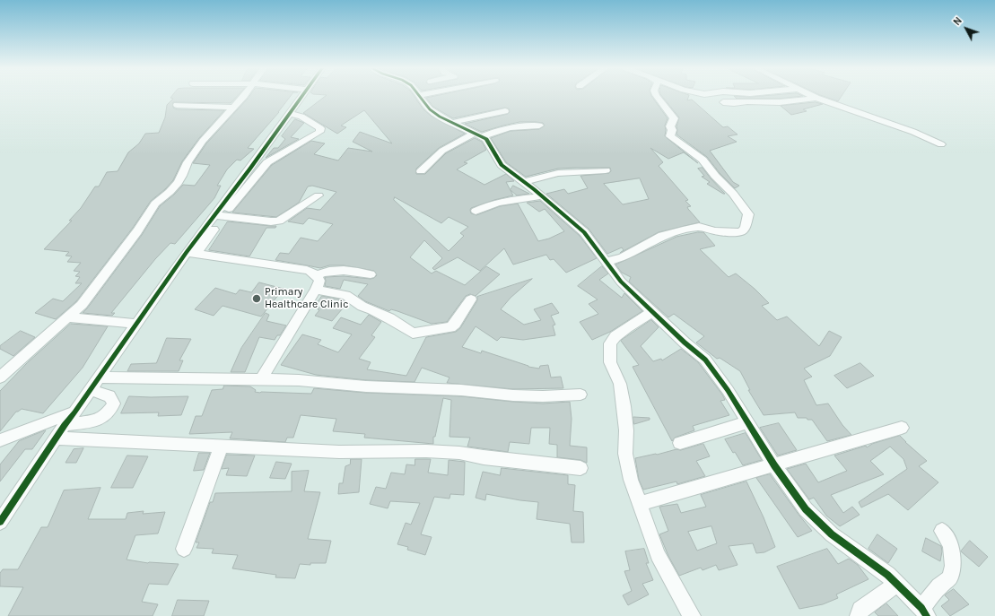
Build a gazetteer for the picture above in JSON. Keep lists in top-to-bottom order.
{
  "places": ["Primary Healthcare Clinic"],
  "north": "top left"
}
